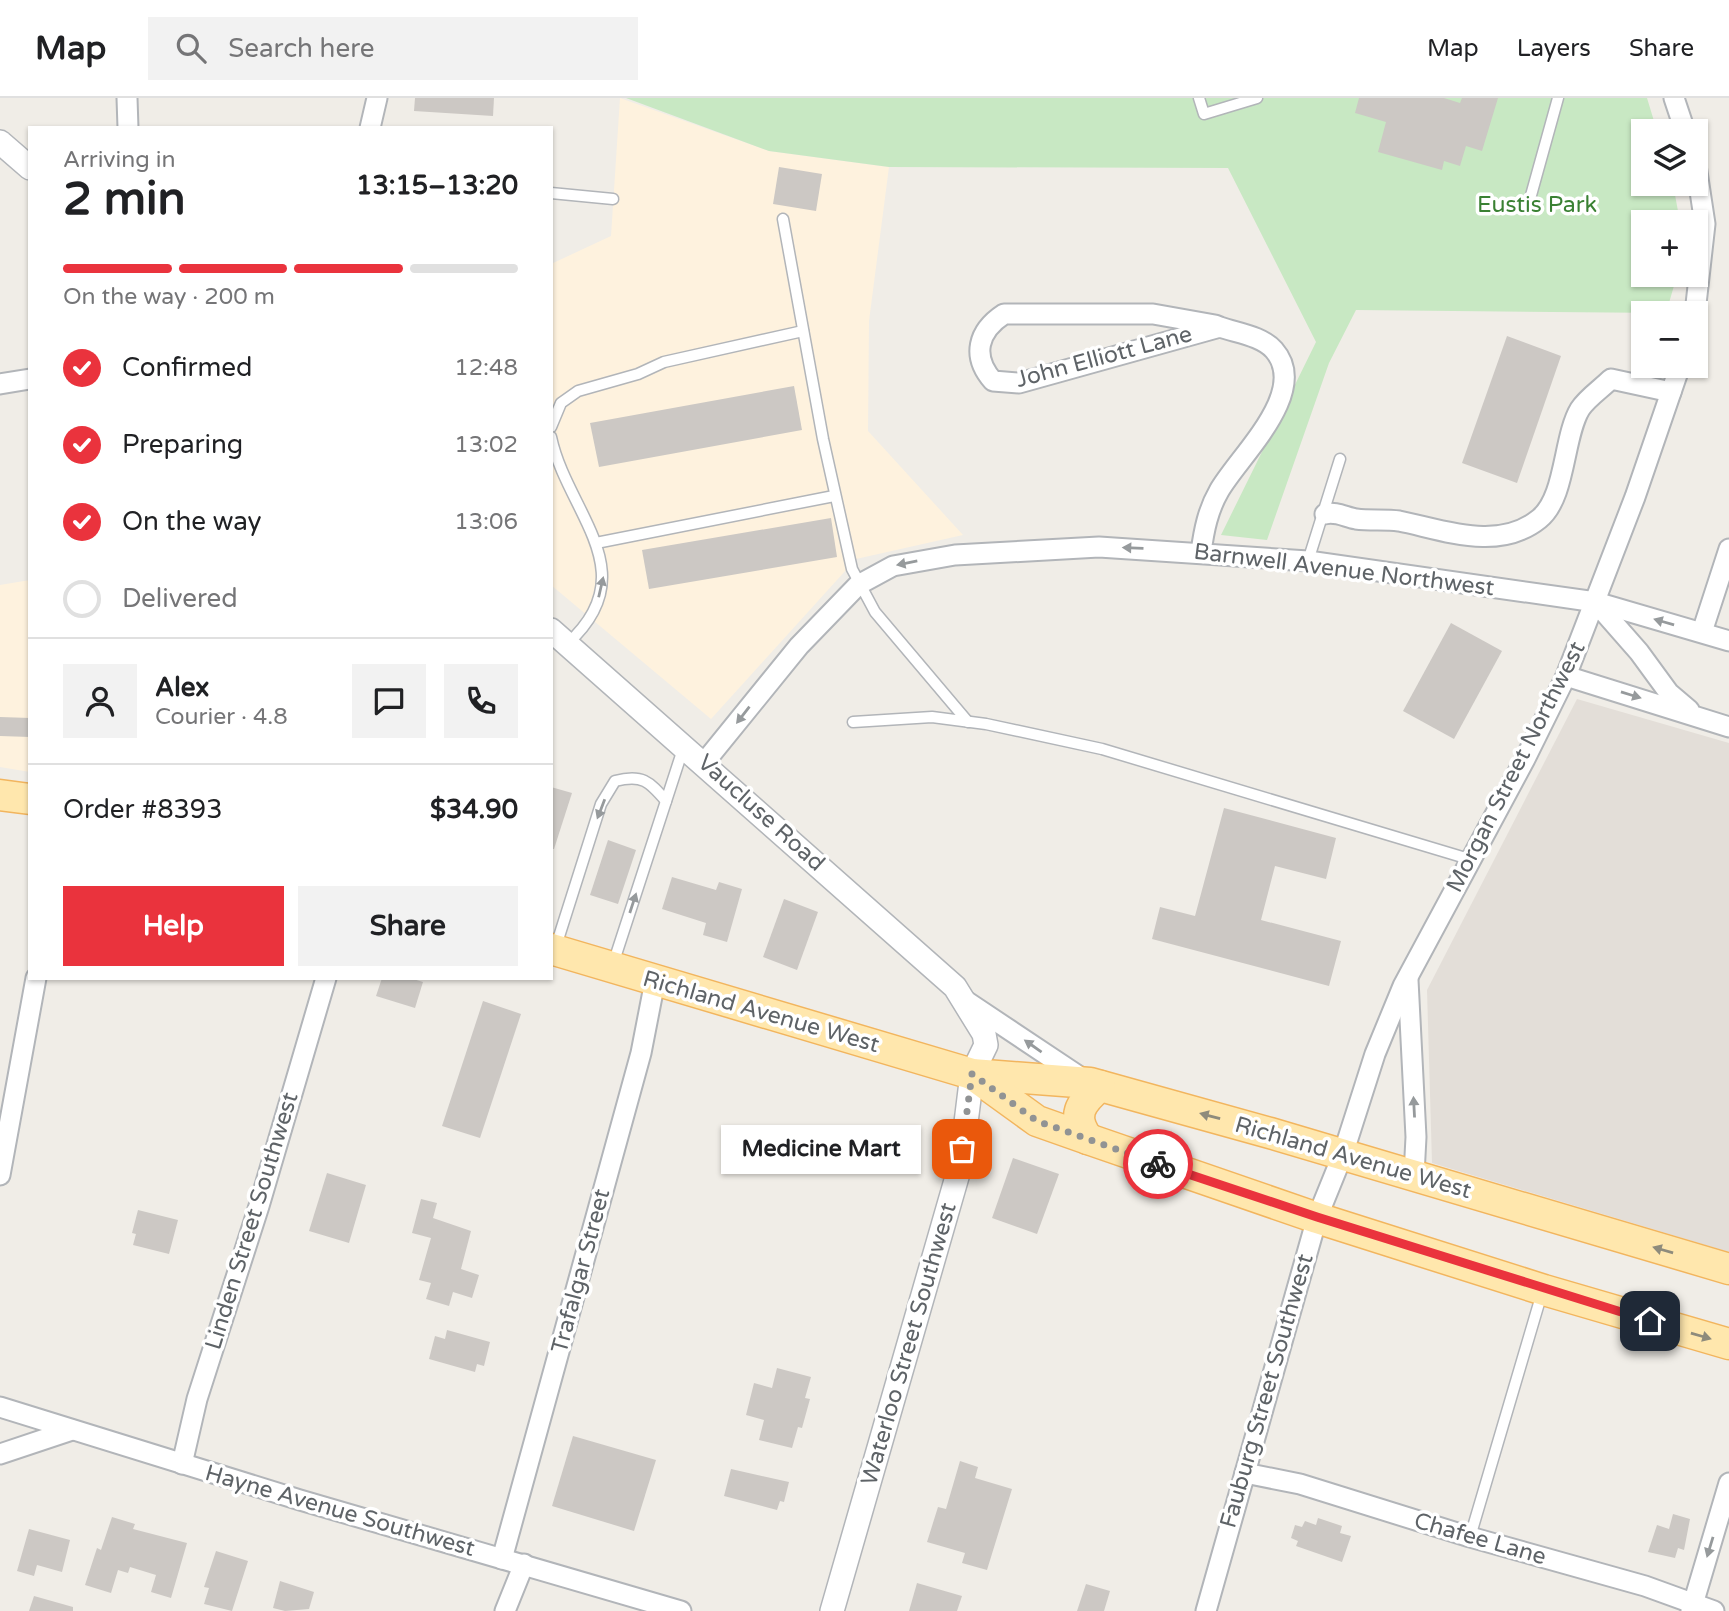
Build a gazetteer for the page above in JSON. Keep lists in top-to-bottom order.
{
  "streets": {
    "main road": ["Richland Avenue West"],
    "street": [
      "John Elliott Lane",
      "Barnwell Avenue Northwest",
      "Morgan Street Northwest",
      "Vaucluse Road",
      "Linden Street Southwest",
      "Trafalgar Street",
      "Waterloo Street Southwest",
      "Fauburg Street Southwest",
      "Hayne Avenue Southwest",
      "Chafee Lane"
    ]
  },
  "crossings": [
    ["John Elliott Lane", "Barnwell Avenue Northwest"],
    ["Barnwell Avenue Northwest", "Morgan Street Northwest"],
    ["Barnwell Avenue Northwest", "Vaucluse Road"],
    ["Morgan Street Northwest", "Fauburg Street Southwest"],
    ["Vaucluse Road", "Richland Avenue West"],
    ["Vaucluse Road", "Waterloo Street Southwest"],
    ["Richland Avenue West", "Trafalgar Street"],
    ["Richland Avenue West", "Waterloo Street Southwest"],
    ["Richland Avenue West", "Fauburg Street Southwest"],
    ["Linden Street Southwest", "Hayne Avenue Southwest"],
    ["Trafalgar Street", "Hayne Avenue Southwest"],
    ["Fauburg Street Southwest", "Chafee Lane"]
  ],
  "one_way": ["Barnwell Avenue Northwest"],
  "parks": ["Eustis Park"],
  "places": ["Medicine Mart"],
  "page": {
    "header": "Map",
    "search": "Search here",
    "nav": ["Map", "Layers", "Share"],
    "map_buttons": ["+", "−"],
    "heading": ["2 min", "Arriving in", "13:15–13:20"],
    "panel": [
      "Alex",
      "Courier · 4.8",
      "Order #8393",
      "$34.90"
    ],
    "bar": "On the way · 200 m",
    "list": [
      ["Confirmed", "12:48"],
      ["Preparing", "13:02"],
      ["On the way", "13:06"],
      "Delivered"
    ],
    "buttons": ["Help", "Share"],
    "bubble": "Medicine Mart"
  }
}
